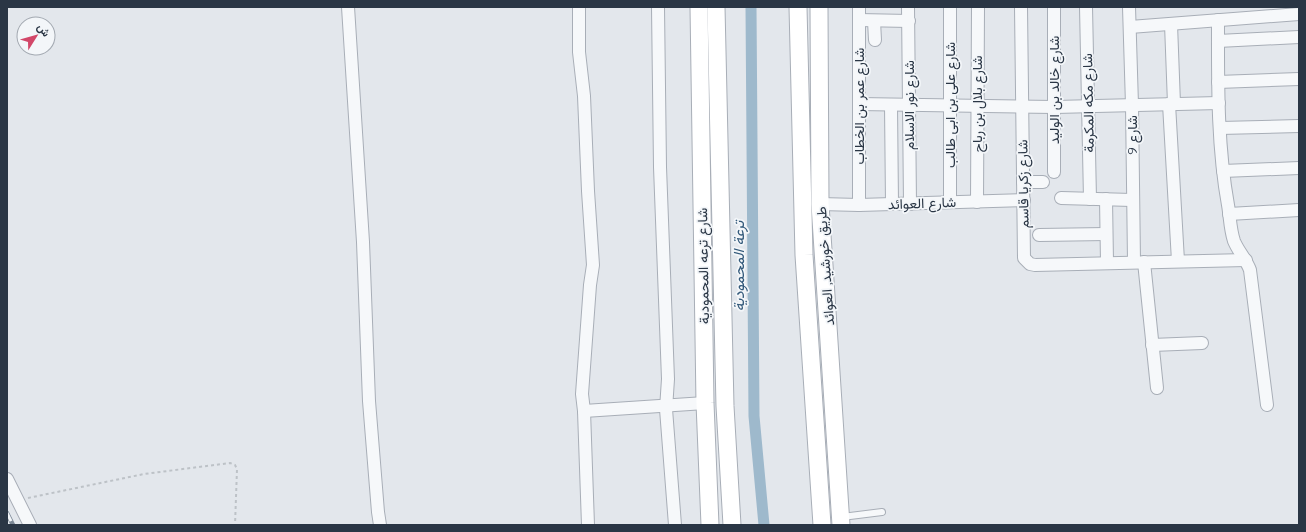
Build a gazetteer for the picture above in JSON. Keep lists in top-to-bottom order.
{
  "streets": {
    "main road": ["شارع ترعه المحمودية", "طريق خورشيد, العوائد"],
    "street": [
      "شارع خالد بن الوليد",
      "شارع مكه المكرمة",
      "شارع بلال بن رباح",
      "شارع نور الاسلام",
      "شارع على بن ابى طالب",
      "شارع عمر بن الخطاب",
      "شارع 9",
      "شارع زكريا قاسم",
      "شارع العوائد"
    ]
  },
  "crossings": [
    ["شارع بلال بن رباح", "شارع العوائد"],
    ["شارع نور الاسلام", "شارع العوائد"],
    ["شارع على بن ابى طالب", "شارع العوائد"],
    ["شارع عمر بن الخطاب", "شارع العوائد"],
    ["شارع زكريا قاسم", "شارع العوائد"],
    ["شارع العوائد", "طريق خورشيد, العوائد"]
  ],
  "water": ["ترعة المحمودية"],
  "north": "top right"
}
